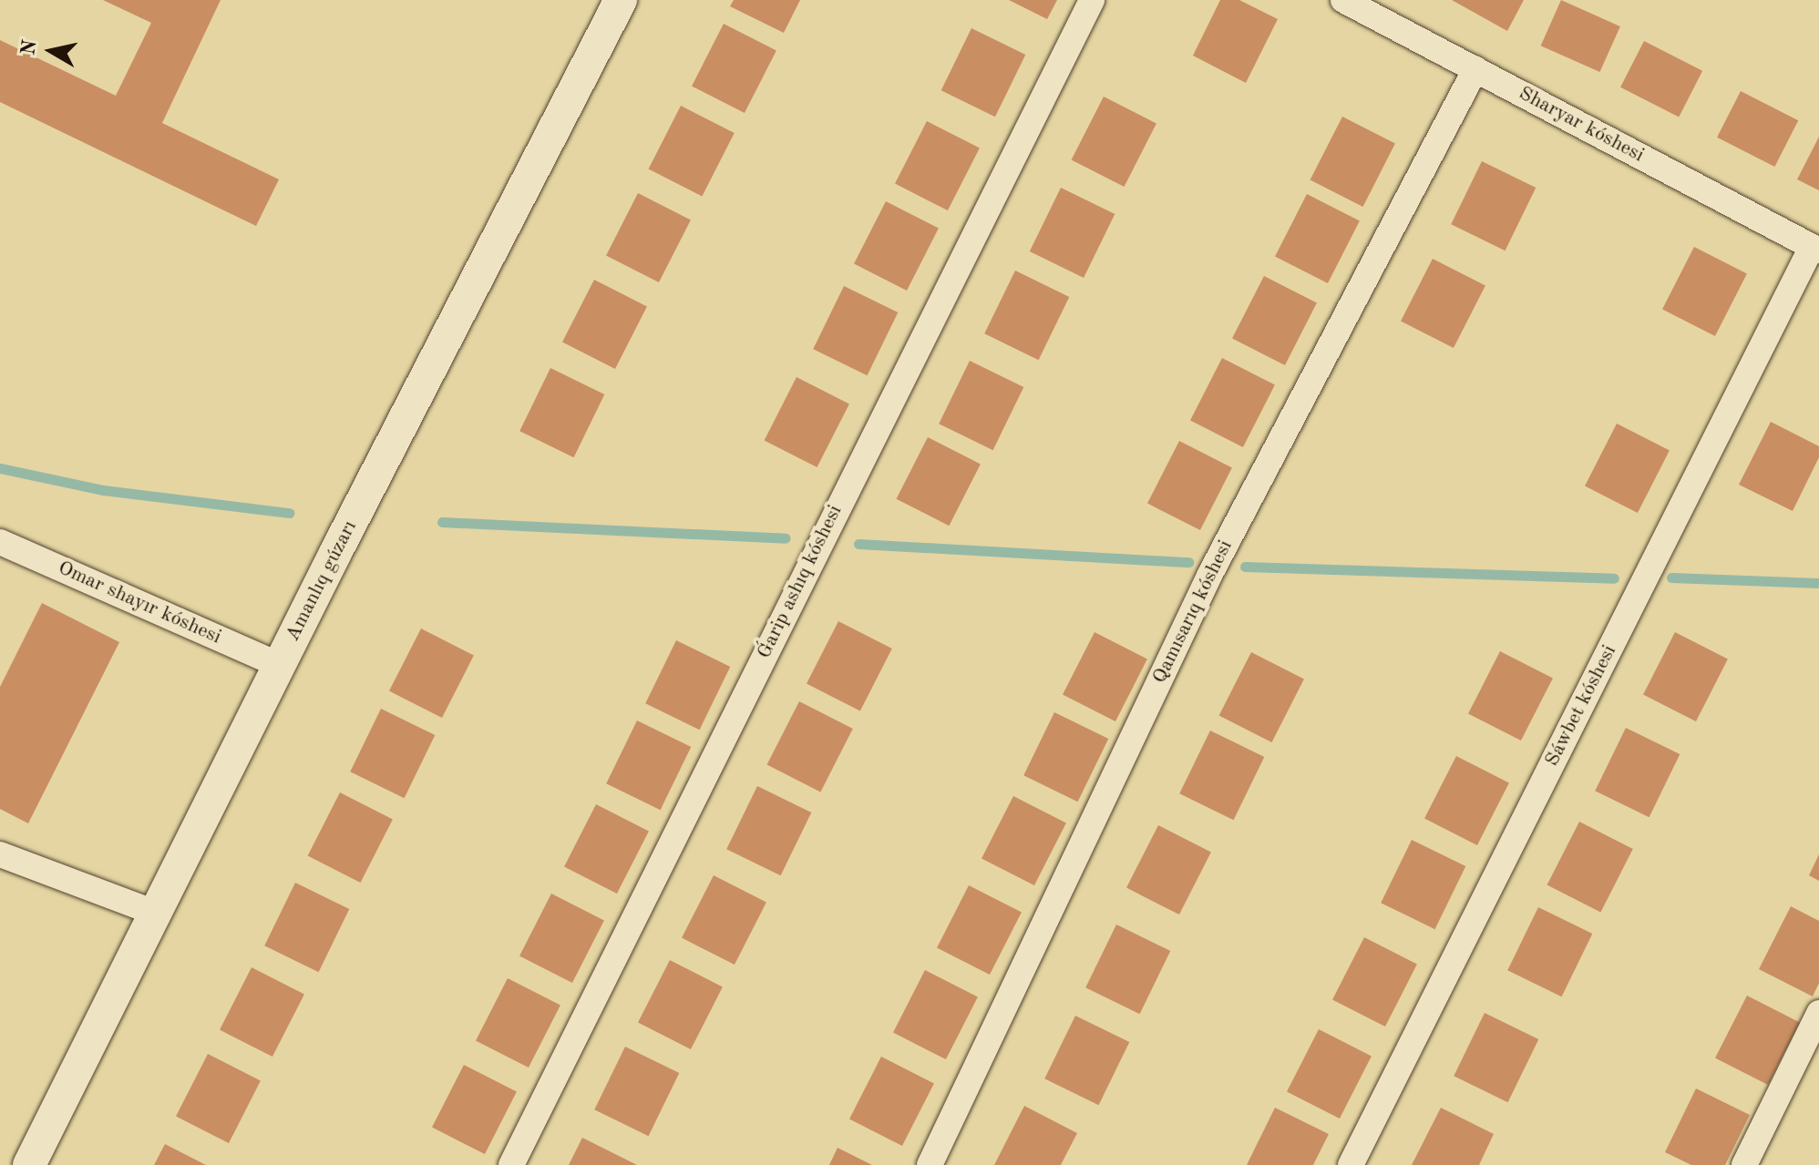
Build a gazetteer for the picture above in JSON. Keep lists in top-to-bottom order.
{
  "streets": {
    "street": [
      "Sharyar kóshesi",
      "Amanlıq gúzarı",
      "Ǵarip ashıq kóshesi",
      "Omar shayır kóshesi",
      "Qamısarıq kóshesi",
      "Sáwbet kóshesi"
    ]
  },
  "crossings": [
    ["Sharyar kóshesi", "Qamısarıq kóshesi"],
    ["Sharyar kóshesi", "Sáwbet kóshesi"],
    ["Amanlıq gúzarı", "Omar shayır kóshesi"]
  ],
  "north": "left"
}
